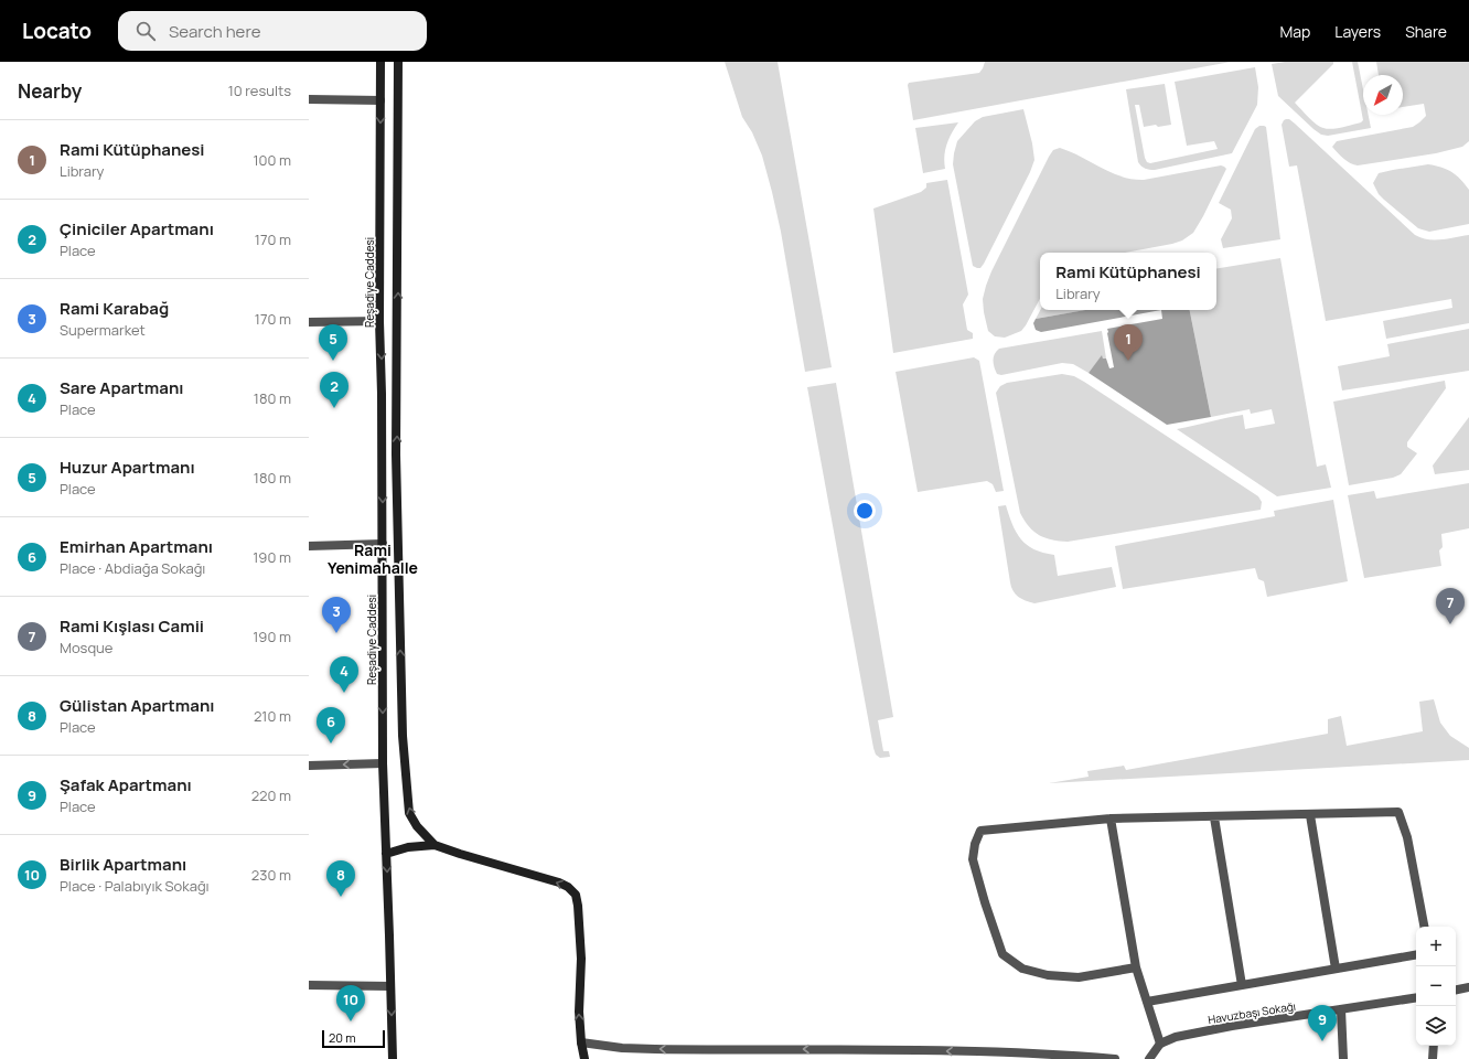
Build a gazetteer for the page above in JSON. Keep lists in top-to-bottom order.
{
  "streets": {
    "main road": ["Reşadiye Caddesi"],
    "street": ["Havuzbaşı Sokağı"]
  },
  "districts": ["Rami Yenimahalle"],
  "scale_bar": "20 m",
  "north": "bottom left",
  "page": {
    "header": "Locato",
    "search": "Search here",
    "nav": ["Map", "Layers", "Share"],
    "heading": ["Nearby", "10 results"],
    "list": [
      {
        "mark": "1",
        "name": "Rami Kütüphanesi",
        "note": "Library",
        "value": "100 m"
      },
      {
        "mark": "2",
        "name": "Çiniciler Apartmanı",
        "note": "Place",
        "value": "170 m"
      },
      {
        "mark": "3",
        "name": "Rami Karabağ",
        "note": "Supermarket",
        "value": "170 m"
      },
      {
        "mark": "4",
        "name": "Sare Apartmanı",
        "note": "Place",
        "value": "180 m"
      },
      {
        "mark": "5",
        "name": "Huzur Apartmanı",
        "note": "Place",
        "value": "180 m"
      },
      {
        "mark": "6",
        "name": "Emirhan Apartmanı",
        "note": "Place · Abdiağa Sokağı",
        "value": "190 m"
      },
      {
        "mark": "7",
        "name": "Rami Kışlası Camii",
        "note": "Mosque",
        "value": "190 m"
      },
      {
        "mark": "8",
        "name": "Gülistan Apartmanı",
        "note": "Place",
        "value": "210 m"
      },
      {
        "mark": "9",
        "name": "Şafak Apartmanı",
        "note": "Place",
        "value": "220 m"
      },
      {
        "mark": "10",
        "name": "Birlik Apartmanı",
        "note": "Place · Palabıyık Sokağı",
        "value": "230 m"
      }
    ],
    "popup": ["Rami Kütüphanesi", "Library"],
    "pins": [
      "1",
      "5",
      "2",
      "7",
      "3",
      "4",
      "6",
      "8",
      "10",
      "9"
    ],
    "map_buttons": ["+", "−"],
    "scale": "20 m"
  }
}
